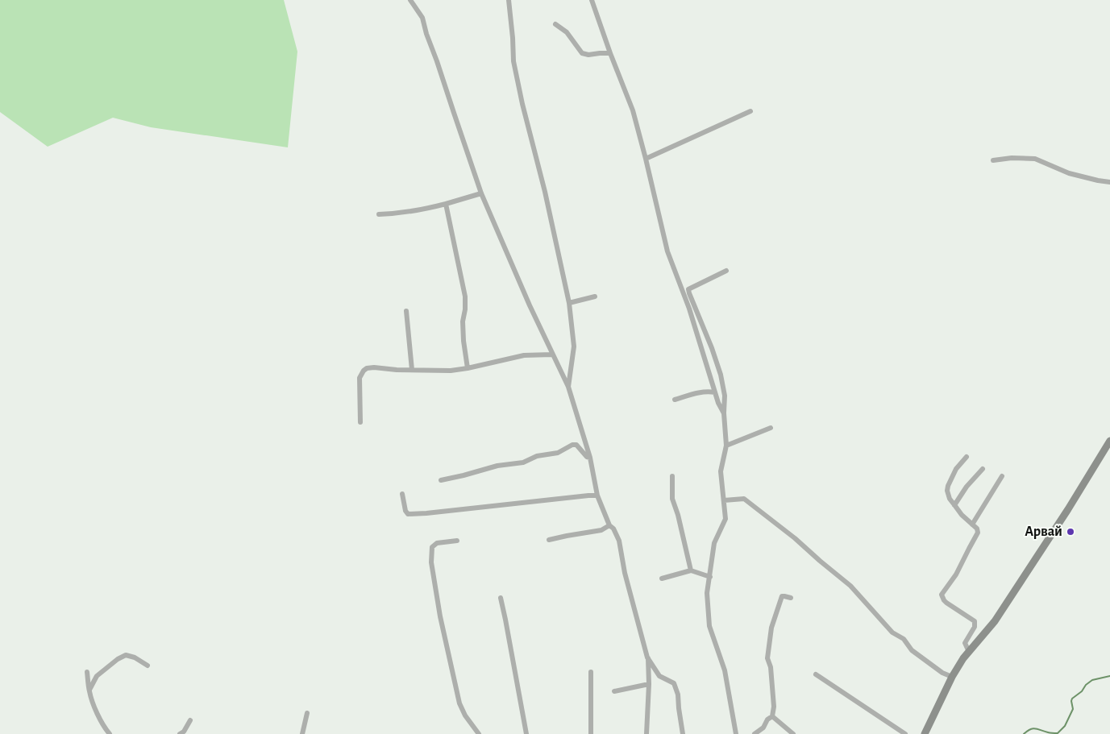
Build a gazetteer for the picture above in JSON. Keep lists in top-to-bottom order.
{
  "places": ["Арвай"]
}
